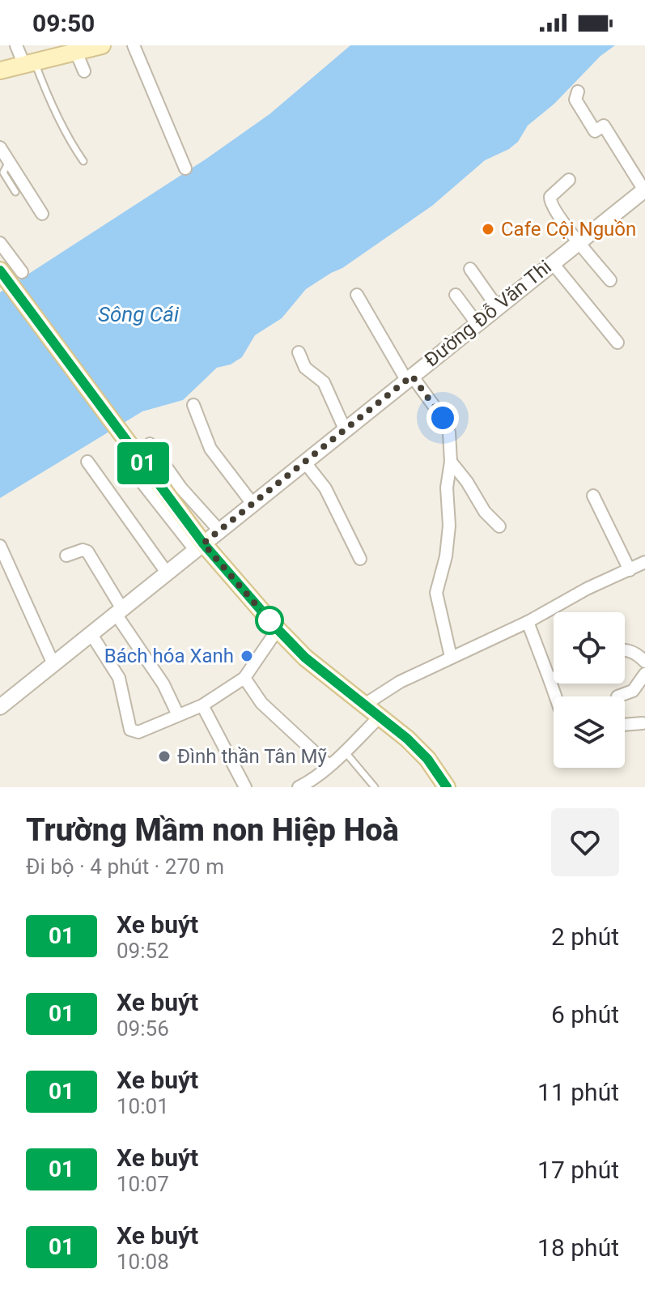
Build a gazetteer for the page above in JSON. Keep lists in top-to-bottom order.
{
  "streets": {
    "street": ["Đường Đỗ Văn Thi"]
  },
  "water": ["Sông Cái"],
  "places": ["Cafe Cội Nguồn", "Bách hóa Xanh", "Đình thần Tân Mỹ"],
  "lines": ["bus line 01"],
  "page": {
    "status": "09:50",
    "on_map": "01",
    "heading": ["Trường Mầm non Hiệp Hoà", "Đi bộ · 4 phút · 270 m"],
    "list": [
      {
        "mark": "01",
        "name": "Xe buýt",
        "note": "09:52",
        "value": "2 phút"
      },
      {
        "mark": "01",
        "name": "Xe buýt",
        "note": "09:56",
        "value": "6 phút"
      },
      {
        "mark": "01",
        "name": "Xe buýt",
        "note": "10:01",
        "value": "11 phút"
      },
      {
        "mark": "01",
        "name": "Xe buýt",
        "note": "10:07",
        "value": "17 phút"
      },
      {
        "mark": "01",
        "name": "Xe buýt",
        "note": "10:08",
        "value": "18 phút"
      }
    ]
  }
}
